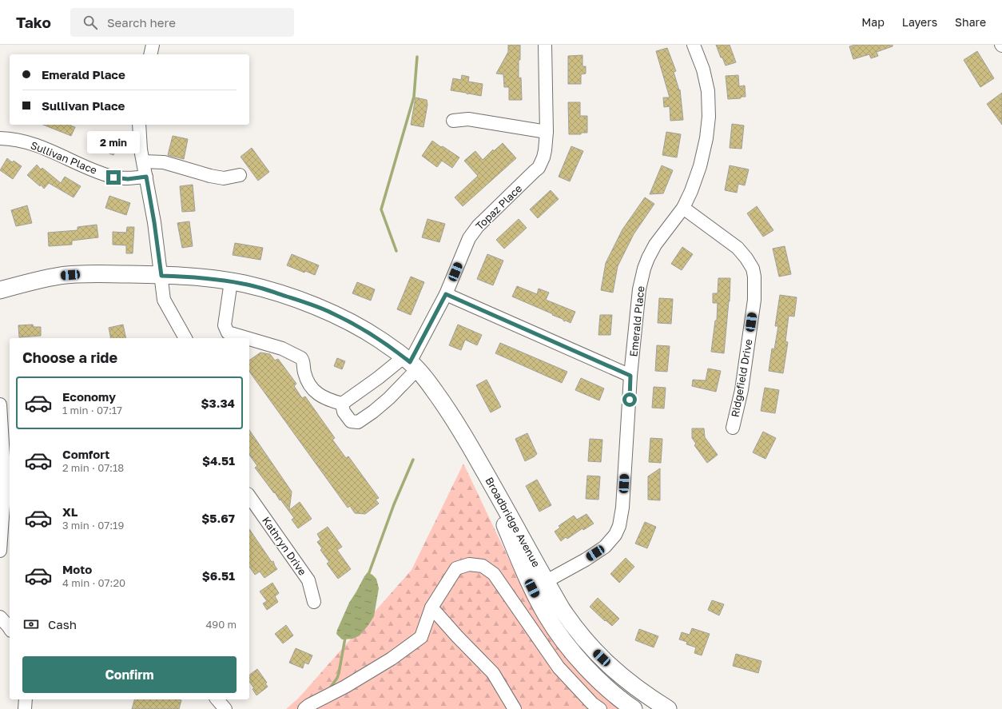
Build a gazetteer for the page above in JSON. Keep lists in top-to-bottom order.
{
  "streets": {
    "main road": ["Broadbridge Avenue"],
    "street": [
      "Sullivan Place",
      "Topaz Place",
      "Emerald Place",
      "Ridgefield Drive",
      "Kathryn Drive"
    ]
  },
  "crossings": [
    ["Topaz Place", "Broadbridge Avenue"],
    ["Emerald Place", "Ridgefield Drive"],
    ["Emerald Place", "Broadbridge Avenue"]
  ],
  "page": {
    "header": "Tako",
    "search": "Search here",
    "nav": ["Map", "Layers", "Share"],
    "banner": ["Emerald Place", "Sullivan Place"],
    "bubble": "2 min",
    "heading": "Choose a ride",
    "list": [
      {
        "name": "Economy",
        "note": "1 min · 07:17",
        "value": "$3.34"
      },
      {
        "name": "Comfort",
        "note": "2 min · 07:18",
        "value": "$4.51"
      },
      {
        "name": "XL",
        "note": "3 min · 07:19",
        "value": "$5.67"
      },
      {
        "name": "Moto",
        "note": "4 min · 07:20",
        "value": "$6.51"
      }
    ],
    "pay": ["Cash", "490 m"],
    "buttons": "Confirm"
  }
}
